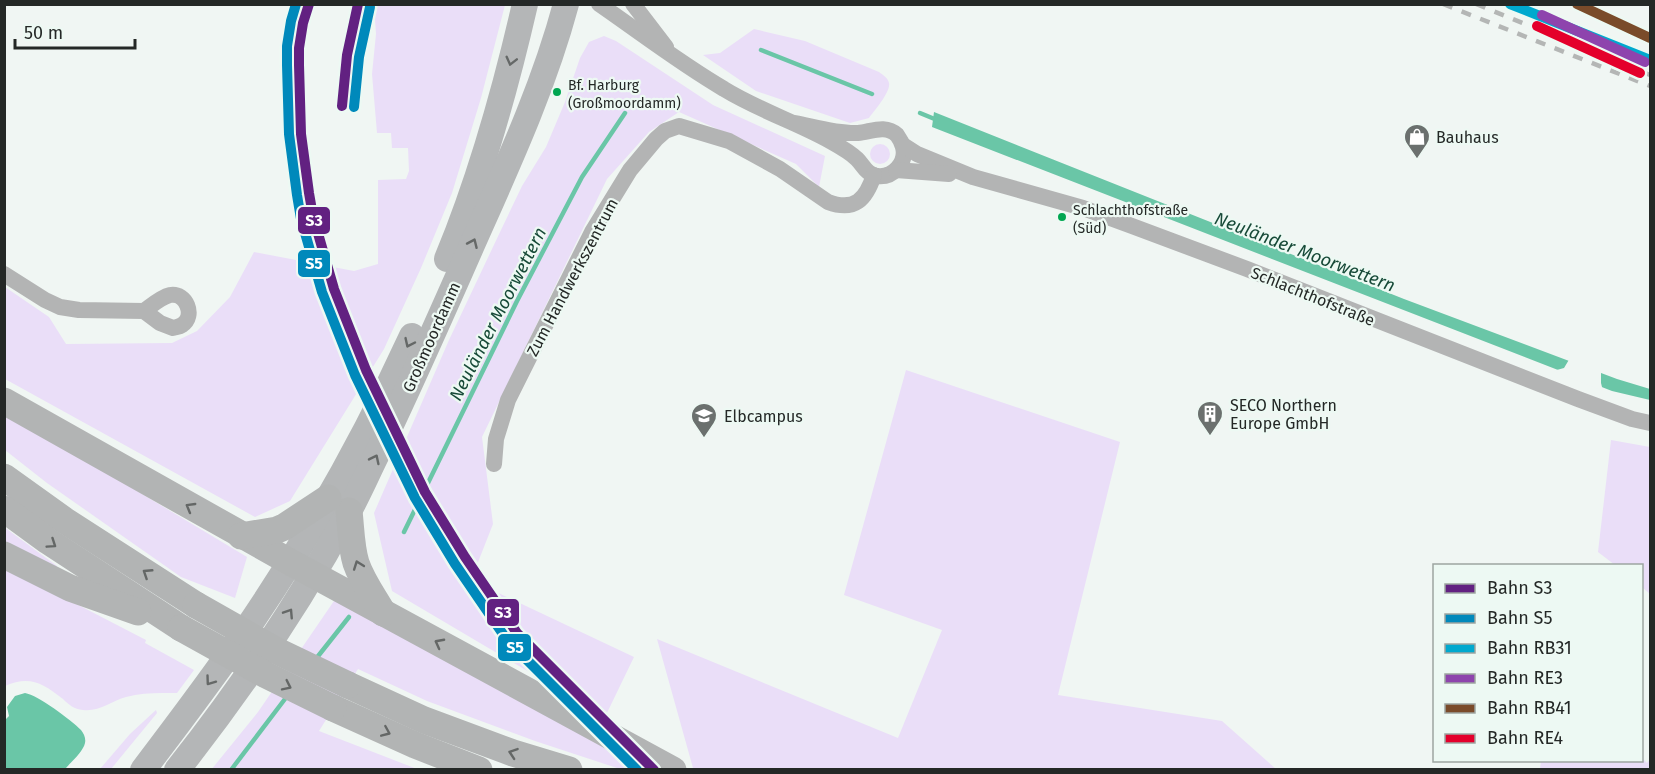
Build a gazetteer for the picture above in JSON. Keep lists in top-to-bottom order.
{
  "streets": {
    "main road": ["Großmoordamm"],
    "street": ["Zum Handwerkszentrum", "Schlachthofstraße"]
  },
  "crossings": [
    ["Zum Handwerkszentrum", "Schlachthofstraße"]
  ],
  "water": ["Neuländer Moorwettern"],
  "places": {
    "other": ["Bf. Harburg (Großmoordamm)", "Schlachthofstraße (Süd)"],
    "shop": ["Bauhaus"],
    "building": ["SECO Northern Europe GmbH"],
    "school or university": ["Elbcampus"]
  },
  "lines": [
    "rail line S3",
    "rail line S5",
    "rail line RB31",
    "rail line RB41",
    "rail line RE3",
    "rail line RE4"
  ],
  "legend": [
    "Bahn S3",
    "Bahn S5",
    "Bahn RB31",
    "Bahn RE3",
    "Bahn RB41",
    "Bahn RE4"
  ],
  "scale_bar": "50 m"
}
